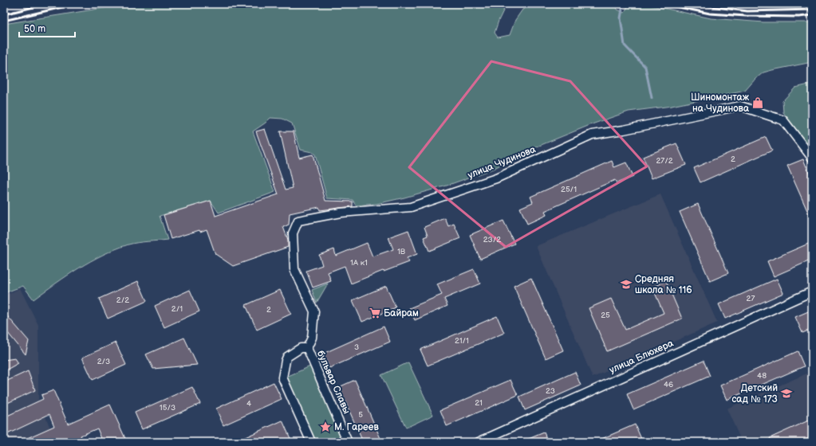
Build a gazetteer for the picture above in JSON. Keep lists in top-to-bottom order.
{
  "streets": {
    "street": ["улица Чудинова", "улица Блюхера", "бульвар Славы"]
  },
  "crossings": [
    ["улица Чудинова", "бульвар Славы"]
  ],
  "places": {
    "shop": ["Шиномонтаж на Чудинова"],
    "school or university": ["Средняя школа № 116", "Детский сад № 173"],
    "supermarket": ["Байрам"],
    "place": ["М. Гареев"]
  },
  "house_numbers": [
    "2",
    "27/2",
    "25/1",
    "23/2",
    "1В",
    "1А к1",
    "27",
    "2/2",
    "2/1",
    "2",
    "25",
    "21/1",
    "3",
    "2/3",
    "48",
    "46",
    "23",
    "21",
    "4",
    "15/3",
    "5"
  ],
  "scale_bar": "50 m"
}
